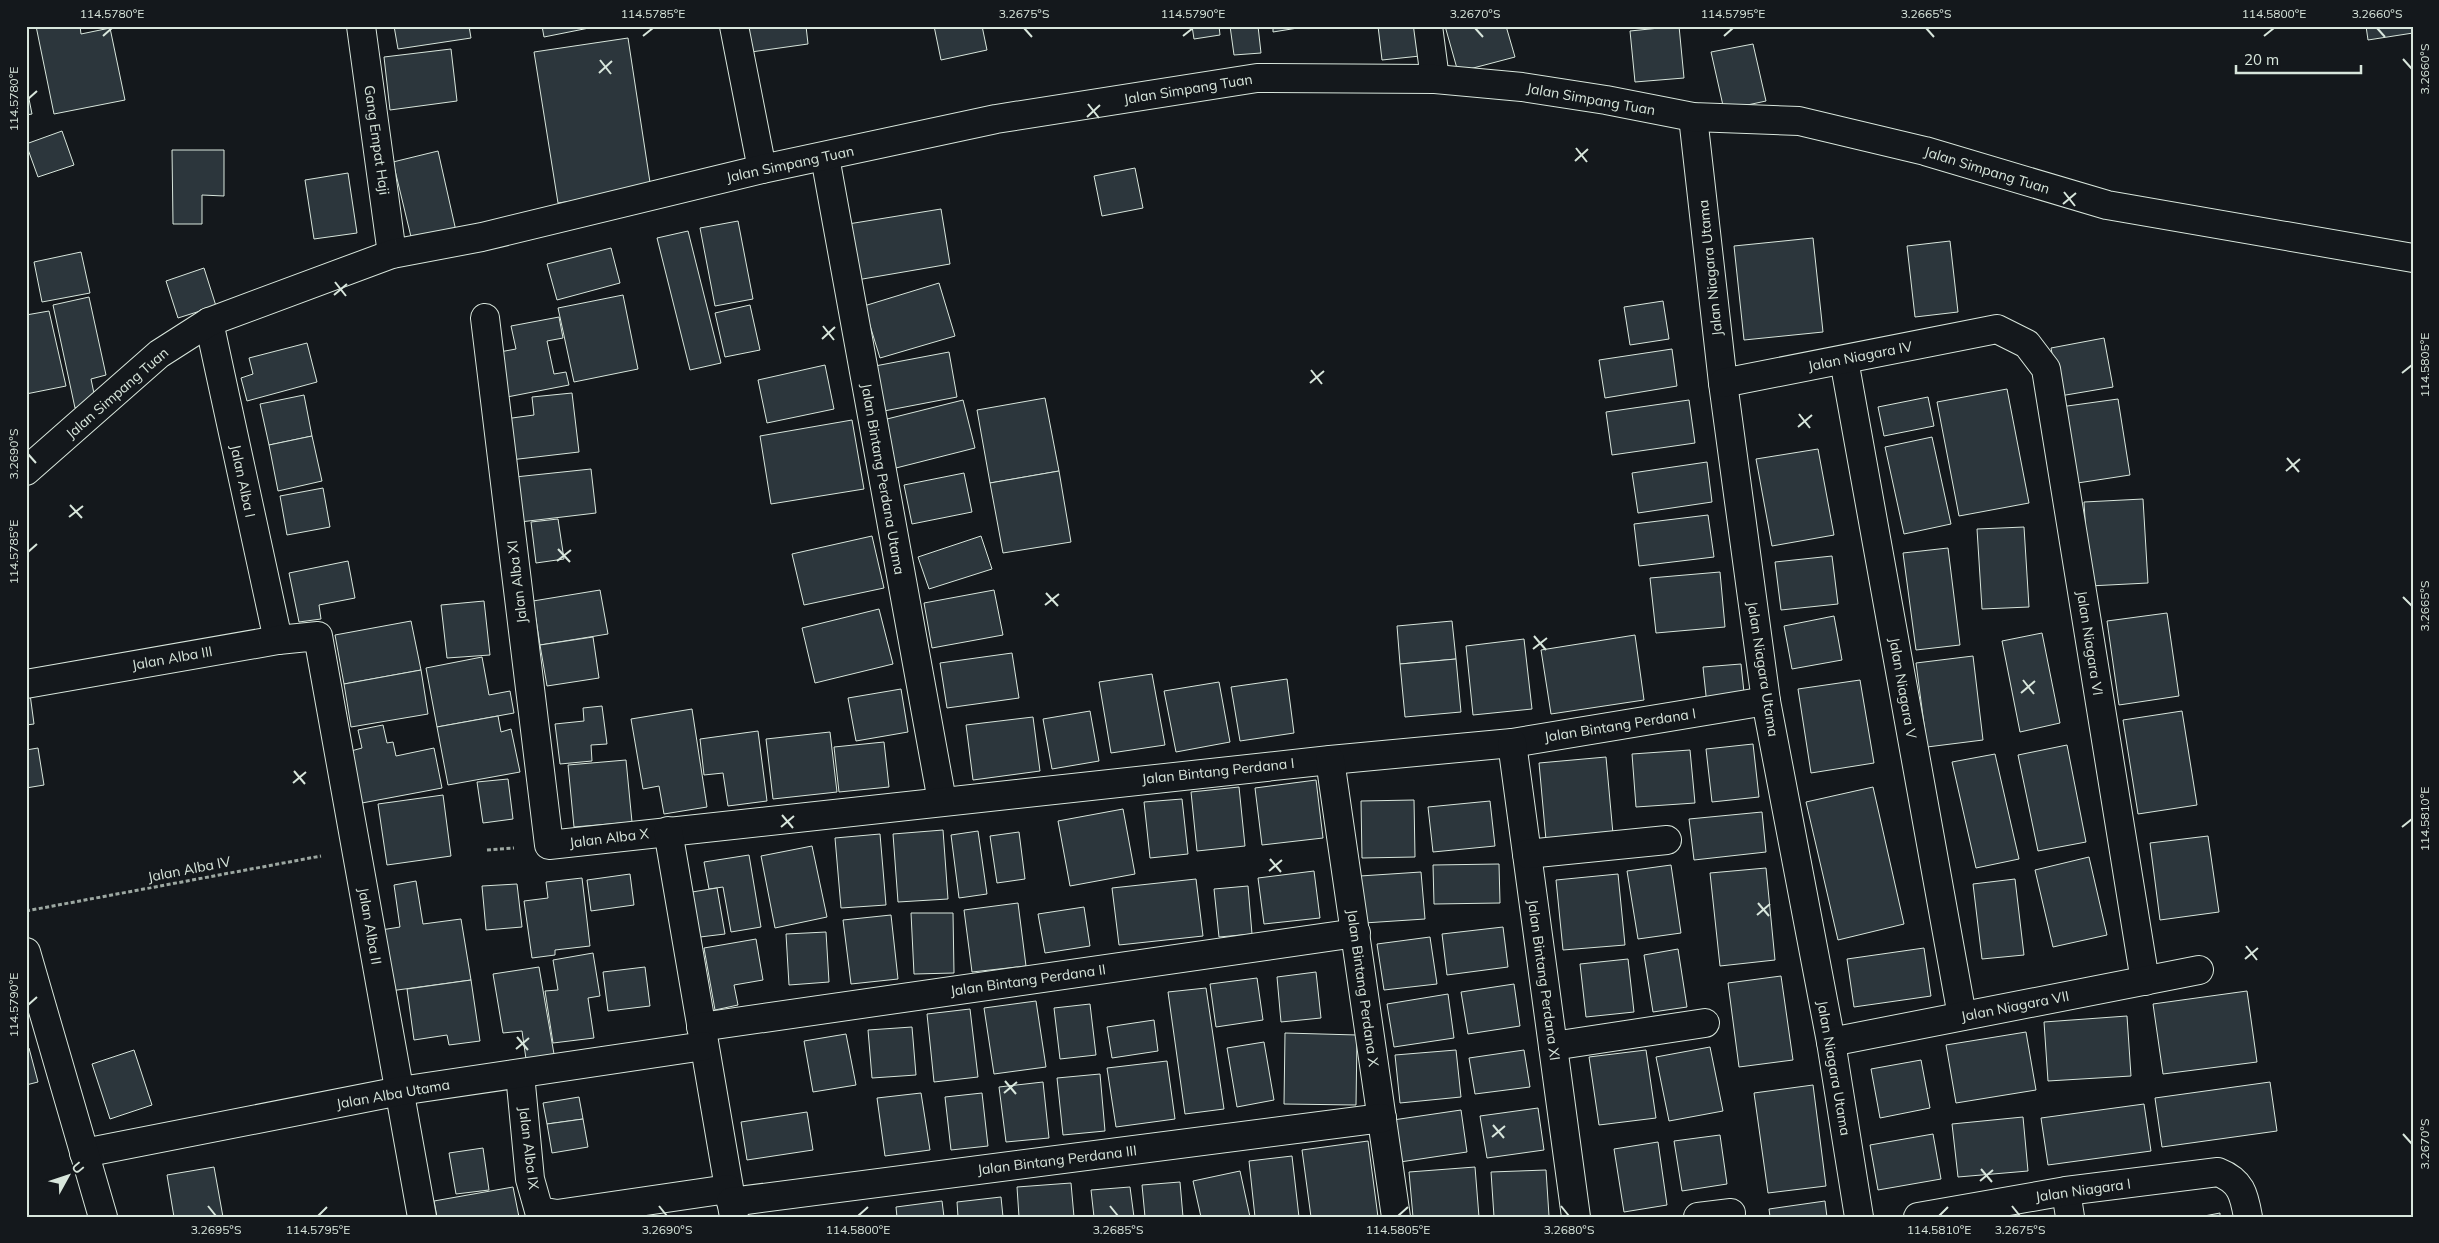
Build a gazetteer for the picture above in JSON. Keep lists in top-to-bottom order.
{
  "streets": {
    "street": [
      "Jalan Simpang Tuan",
      "Gang Empat Haji",
      "Jalan Niagara Utama",
      "Jalan Niagara IV",
      "Jalan Bintang Perdana Utama",
      "Jalan Alba I",
      "Jalan Alba XI",
      "Jalan Niagara VI",
      "Jalan Alba III",
      "Jalan Niagara V",
      "Jalan Bintang Perdana I",
      "Jalan Alba X",
      "Jalan Alba II",
      "Jalan Bintang Perdana II",
      "Jalan Bintang Perdana XI",
      "Jalan Bintang Perdana X",
      "Jalan Niagara VII",
      "Jalan Alba Utama",
      "Jalan Alba IX",
      "Jalan Bintang Perdana III",
      "Jalan Niagara I"
    ],
    "path": ["Jalan Alba IV"]
  },
  "crossings": [
    ["Jalan Simpang Tuan", "Gang Empat Haji"],
    ["Jalan Simpang Tuan", "Jalan Niagara Utama"],
    ["Jalan Simpang Tuan", "Jalan Bintang Perdana Utama"],
    ["Jalan Simpang Tuan", "Jalan Alba I"],
    ["Jalan Niagara Utama", "Jalan Niagara IV"],
    ["Jalan Niagara Utama", "Jalan Bintang Perdana I"],
    ["Jalan Niagara Utama", "Jalan Niagara VII"],
    ["Jalan Niagara IV", "Jalan Niagara VI"],
    ["Jalan Niagara IV", "Jalan Niagara V"],
    ["Jalan Bintang Perdana Utama", "Jalan Bintang Perdana I"],
    ["Jalan Alba I", "Jalan Alba III"],
    ["Jalan Alba XI", "Jalan Alba X"],
    ["Jalan Niagara VI", "Jalan Niagara VII"],
    ["Jalan Alba III", "Jalan Alba II"],
    ["Jalan Niagara V", "Jalan Niagara VII"],
    ["Jalan Bintang Perdana I", "Jalan Alba X"],
    ["Jalan Bintang Perdana I", "Jalan Bintang Perdana XI"],
    ["Jalan Bintang Perdana I", "Jalan Bintang Perdana X"],
    ["Jalan Alba IV", "Jalan Alba II"],
    ["Jalan Alba II", "Jalan Alba Utama"],
    ["Jalan Bintang Perdana II", "Jalan Bintang Perdana X"],
    ["Jalan Bintang Perdana II", "Jalan Alba Utama"],
    ["Jalan Bintang Perdana X", "Jalan Bintang Perdana III"],
    ["Jalan Alba Utama", "Jalan Alba IX"],
    ["Jalan Alba IX", "Jalan Bintang Perdana III"]
  ],
  "scale_bar": "20 m",
  "north": "top right",
  "coordinates": [
    "114.5780°E",
    "114.5785°E",
    "3.2675°S",
    "114.5790°E",
    "3.2670°S",
    "114.5795°E",
    "3.2665°S",
    "114.5800°E",
    "3.2660°S",
    "114.5805°E",
    "3.2690°S",
    "114.5810°E",
    "3.2695°S",
    "3.2685°S",
    "3.2680°S"
  ]
}
